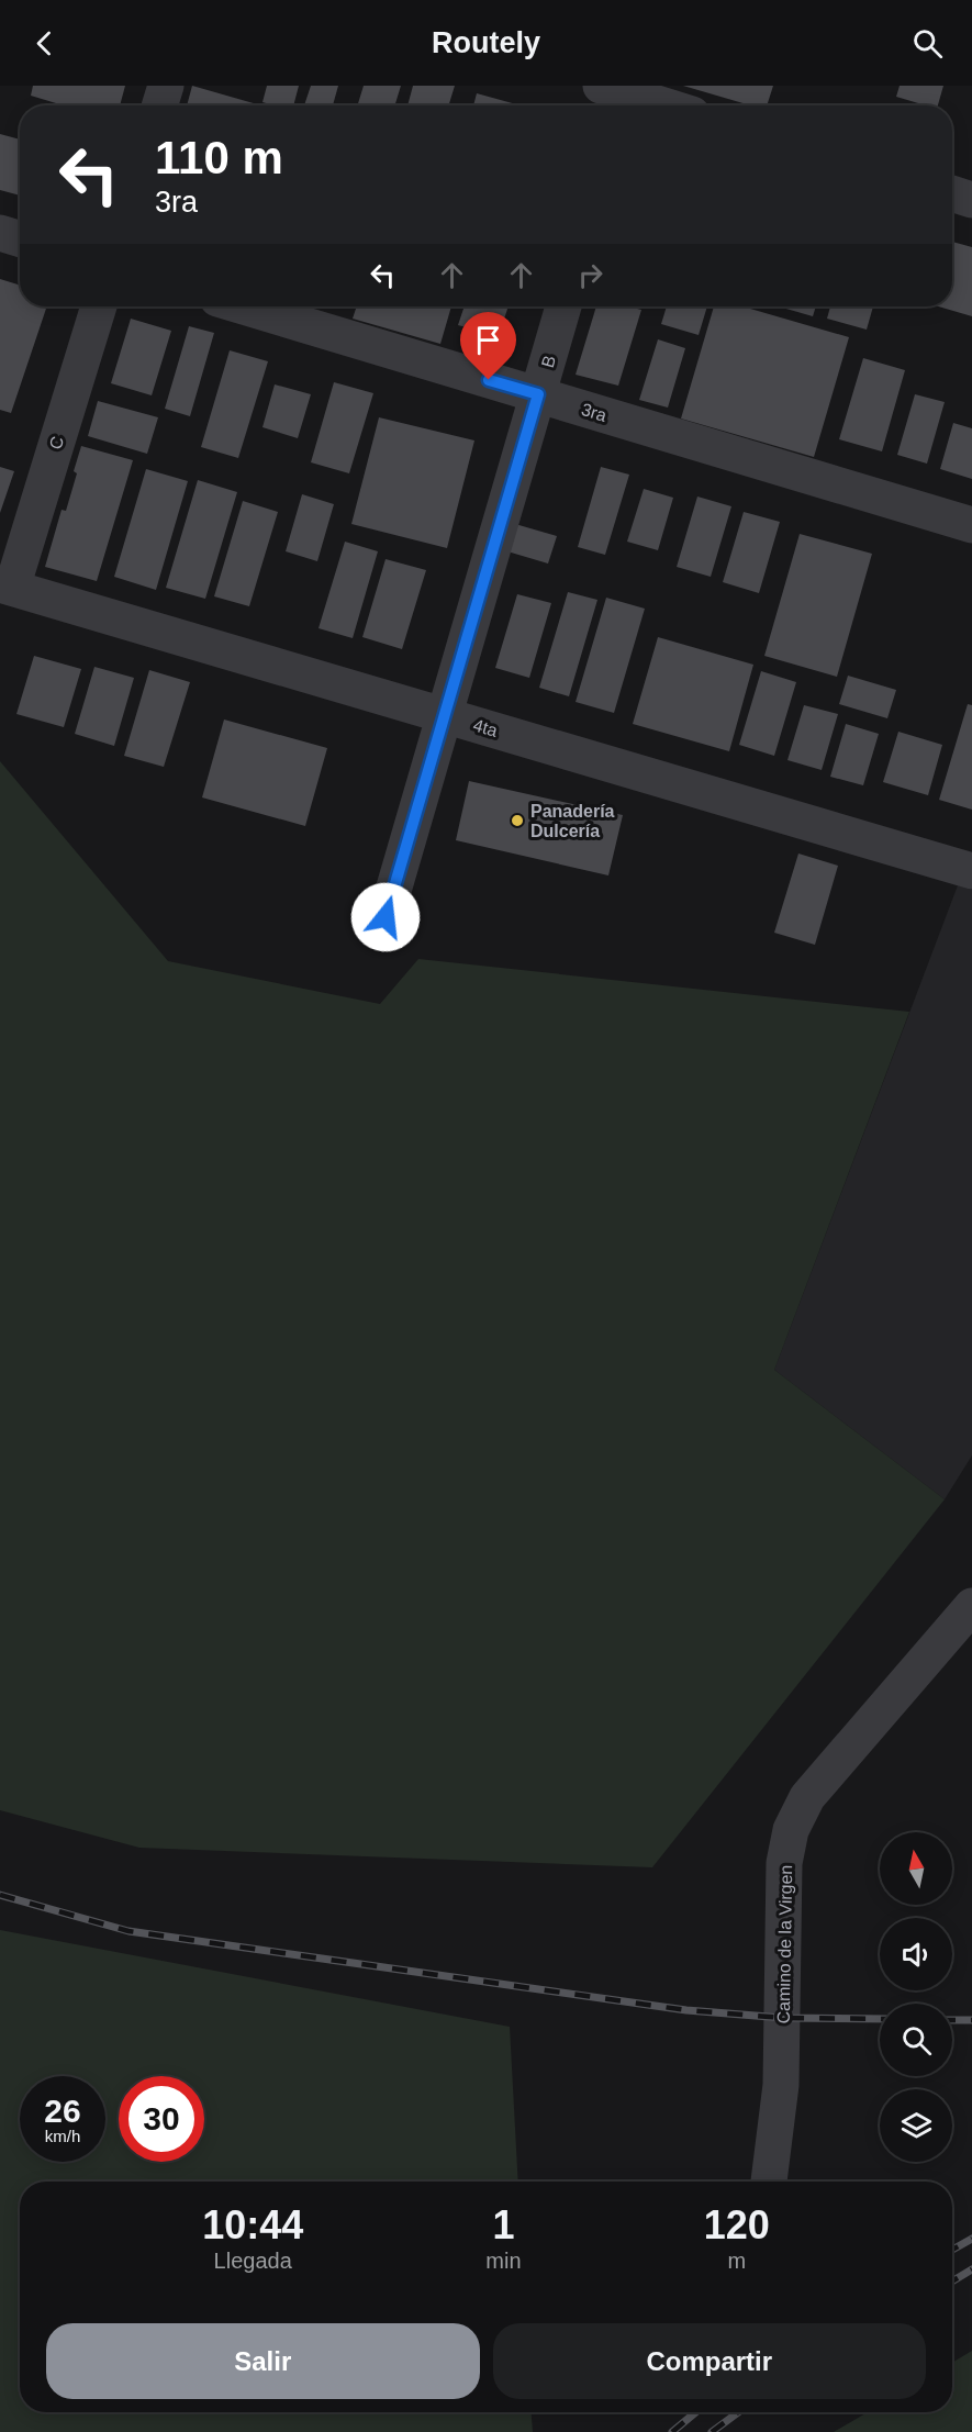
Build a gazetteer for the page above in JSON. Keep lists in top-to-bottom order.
{
  "streets": {
    "street": [
      "B",
      "3ra",
      "C",
      "4ta",
      "Camino de la Virgen"
    ]
  },
  "crossings": [
    ["B", "3ra"],
    ["B", "4ta"],
    ["C", "4ta"]
  ],
  "places": ["Panadería Dulcería"],
  "north": "top",
  "page": {
    "header": "Routely",
    "turn": ["110 m", "3ra"],
    "speed": "26 km/h",
    "limit": "30",
    "eta": [
      "10:44",
      "Llegada",
      "1",
      "min",
      "120",
      "m"
    ],
    "buttons": ["Salir", "Compartir"]
  }
}
